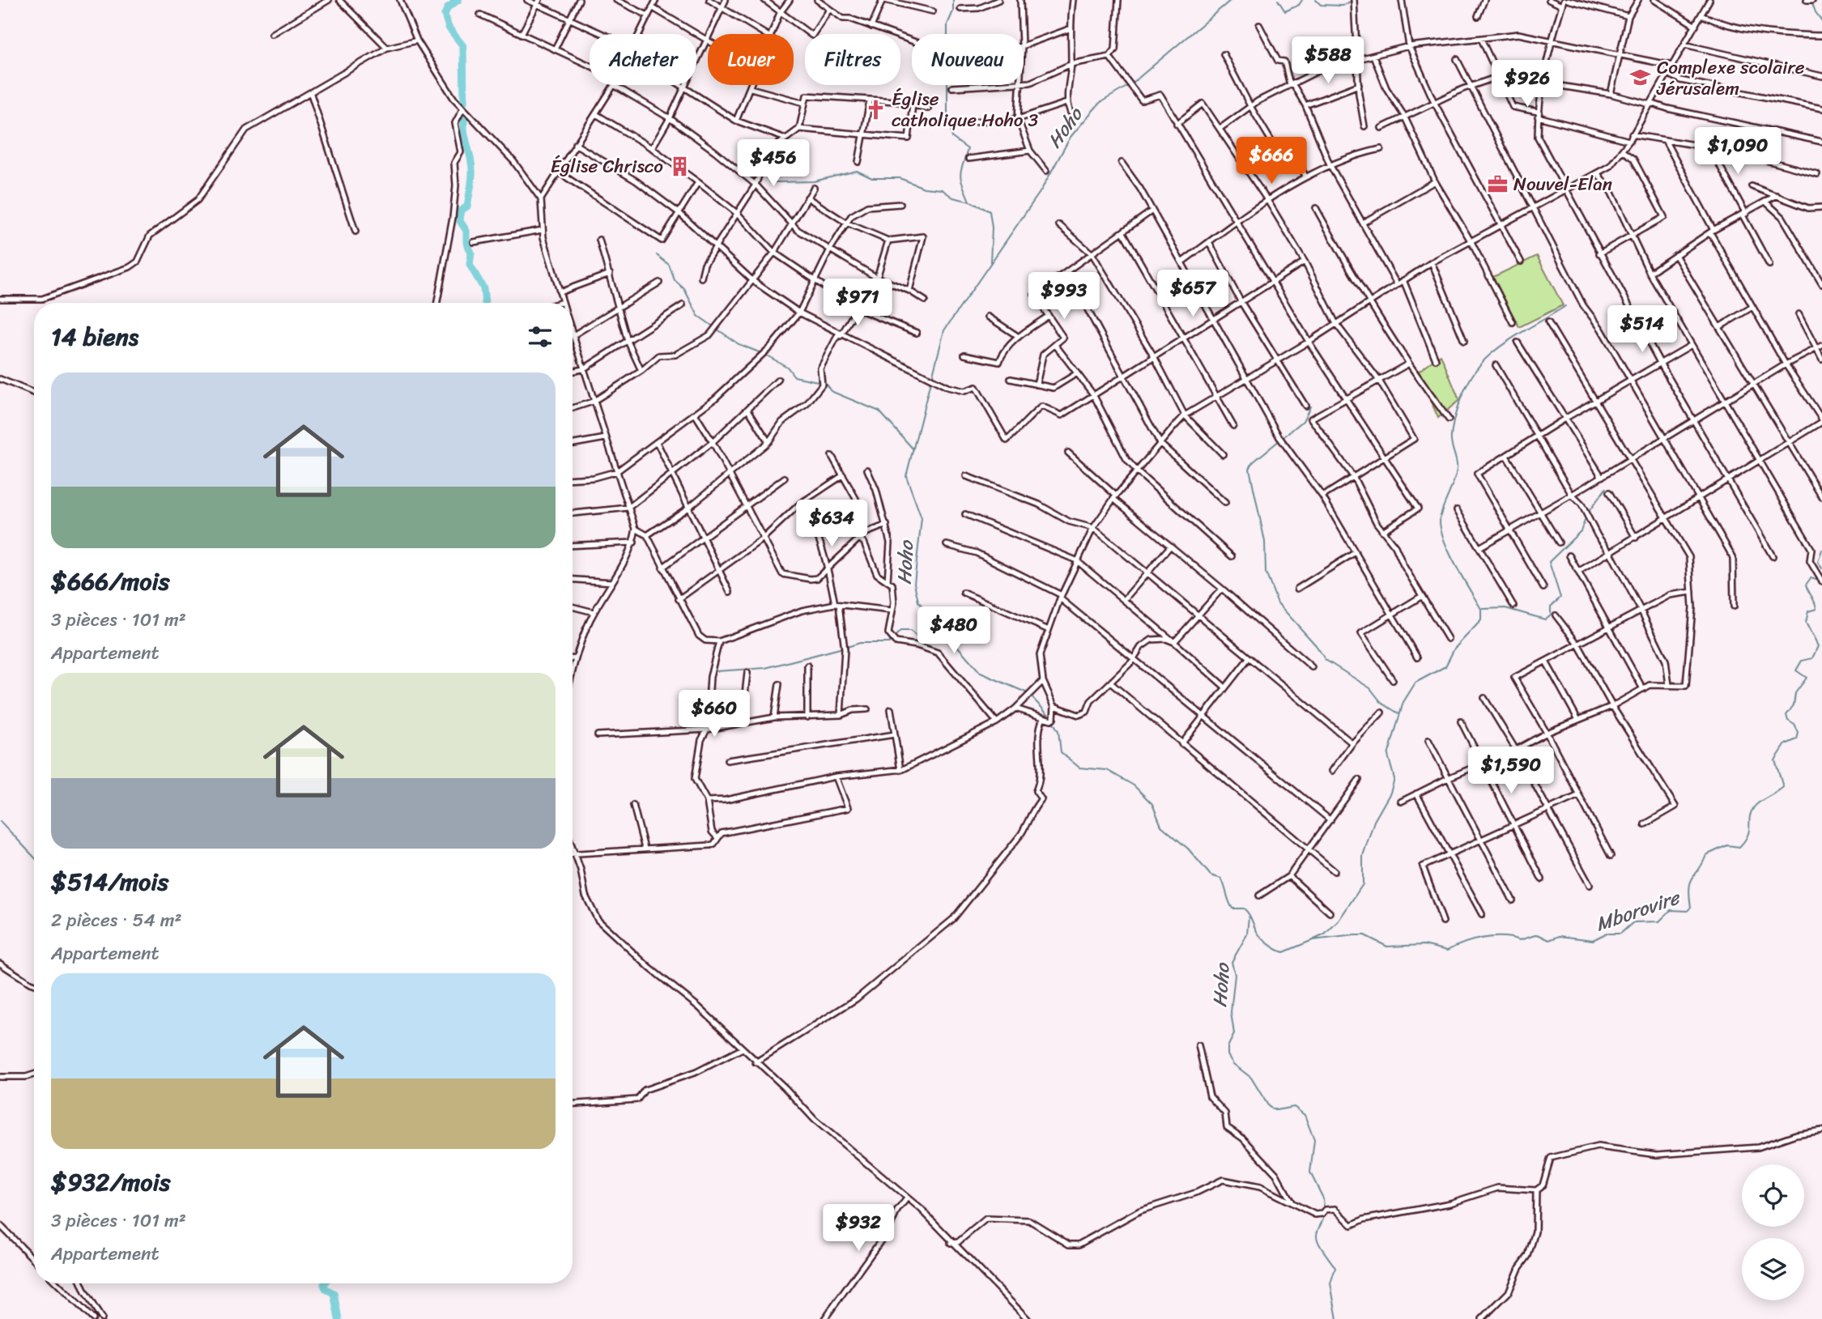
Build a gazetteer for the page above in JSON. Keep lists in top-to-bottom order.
{
  "water": ["Hoho", "Mborovire"],
  "places": {
    "school or university": ["Complexe scolaire Jérusalem"],
    "church": ["Église catholique Hoho 3"],
    "building": ["Église Chrisco"],
    "office": ["Nouvel-Elan"]
  },
  "page": {
    "chip": [
      "Acheter",
      "Louer",
      "Filtres",
      "Nouveau"
    ],
    "price": [
      "$588",
      "$926",
      "$1,090",
      "$666",
      "$456",
      "$657",
      "$993",
      "$971",
      "$514",
      "$634",
      "$480",
      "$660",
      "$1,590",
      "$932"
    ],
    "heading": "14 biens",
    "list": [
      {
        "name": "$666/mois",
        "note": "3 pièces · 101 m² · Appartement"
      },
      {
        "name": "$514/mois",
        "note": "2 pièces · 54 m² · Appartement"
      },
      {
        "name": "$932/mois",
        "note": "3 pièces · 101 m² · Appartement"
      }
    ]
  }
}
